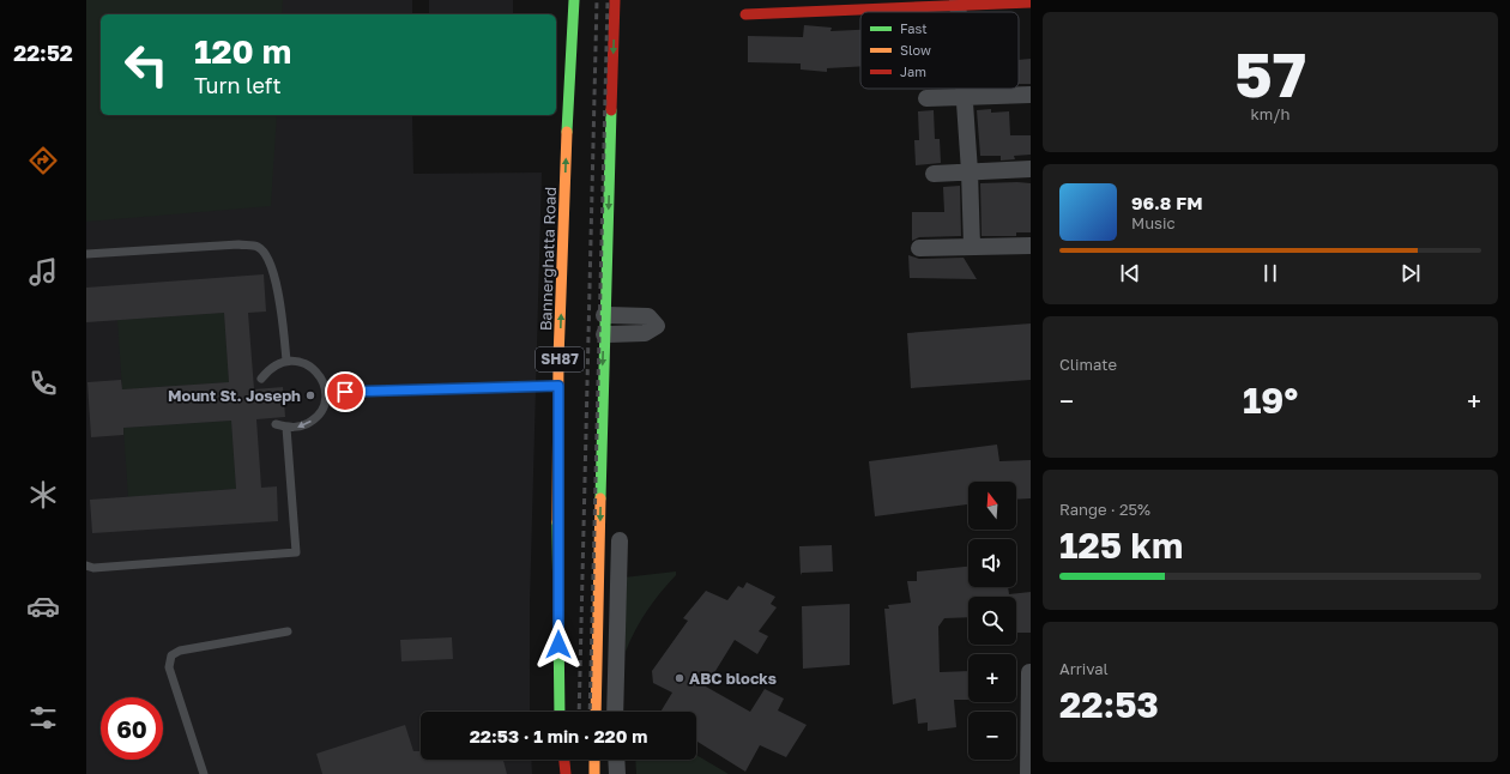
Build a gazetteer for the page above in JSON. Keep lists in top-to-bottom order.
{
  "streets": {
    "main road": ["Bannerghatta Road", "SH87"]
  },
  "places": ["Mount St. Joseph", "ABC blocks"],
  "legend": ["Fast", "Slow", "Jam"],
  "north": "top",
  "page": {
    "tabs": "22:52",
    "tile": [
      ["57", "km/h"],
      "Climate",
      ["Range · 25%", "125 km"],
      ["Arrival", "22:53"]
    ],
    "turn": ["120 m", "Turn left"],
    "song": ["96.8 FM", "Music"],
    "heat": ["−", "19°", "+"],
    "map_buttons": ["+", "−"],
    "limit": "60",
    "trip": "22:53 · 1 min · 220 m"
  }
}
